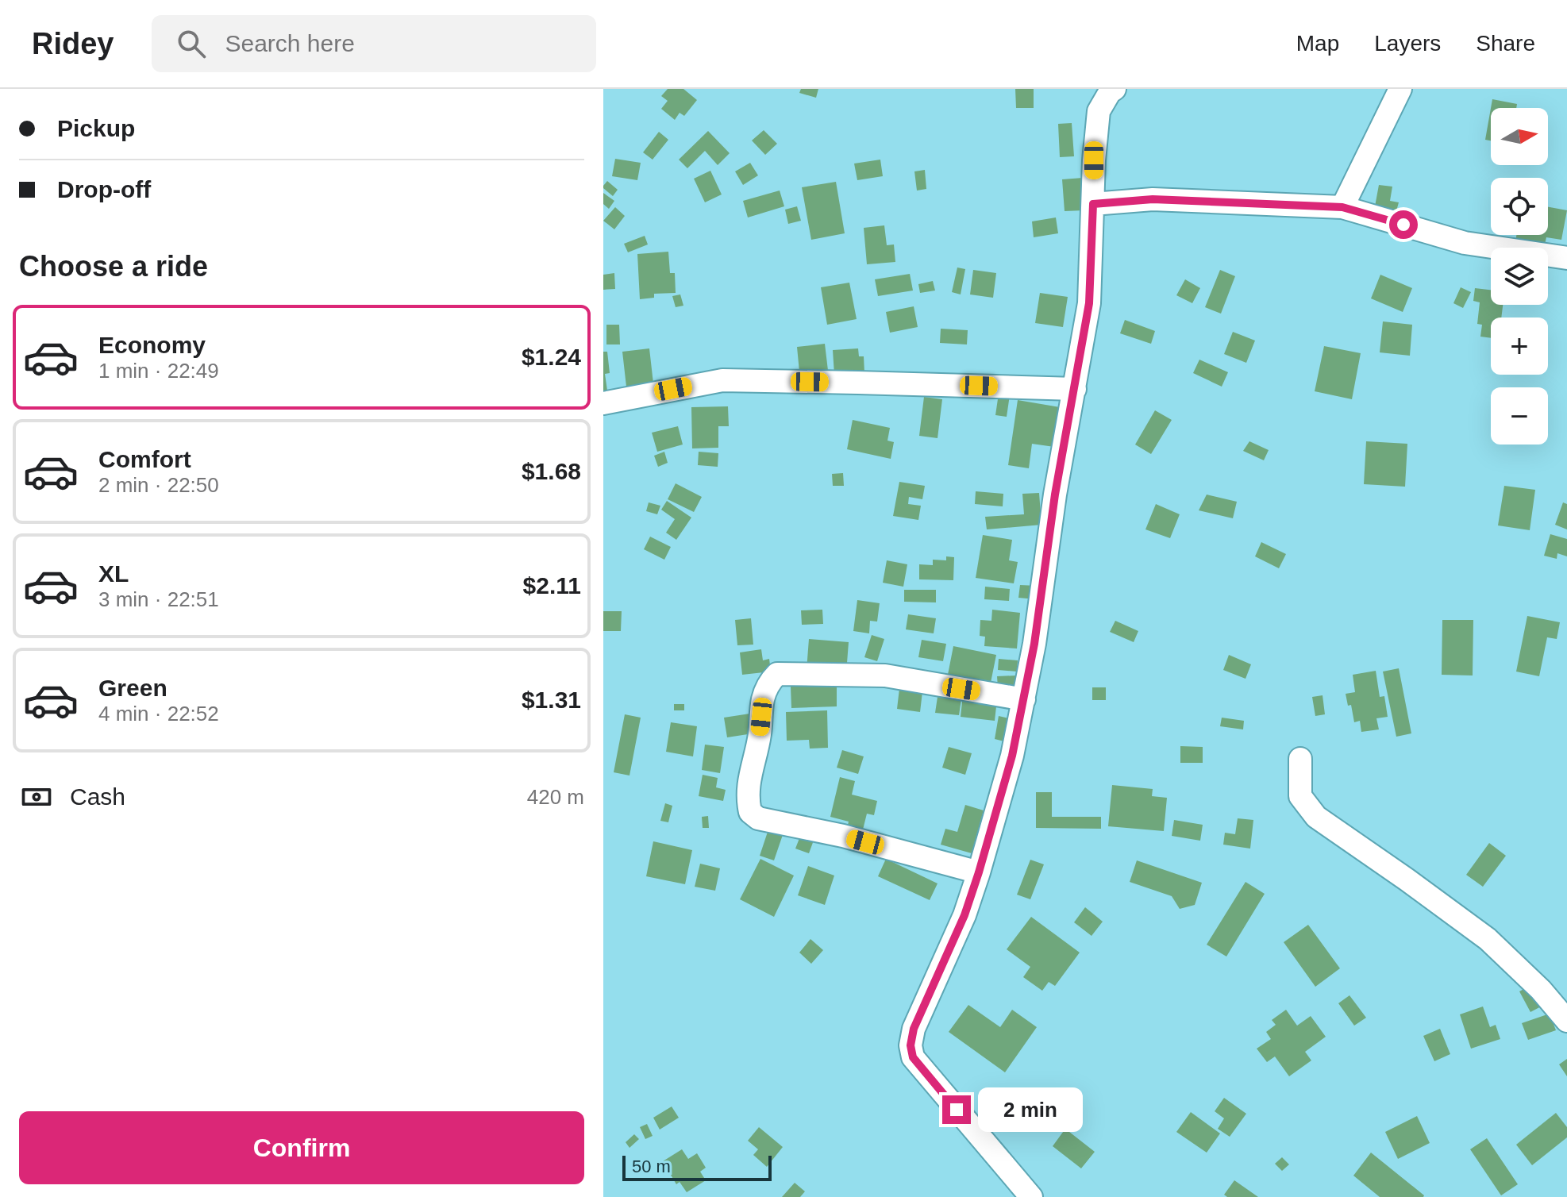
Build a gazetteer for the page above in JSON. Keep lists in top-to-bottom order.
{
  "scale_bar": "50 m",
  "north": "right",
  "page": {
    "header": "Ridey",
    "search": "Search here",
    "nav": ["Map", "Layers", "Share"],
    "banner": ["Pickup", "Drop-off"],
    "map_buttons": ["+", "−"],
    "heading": "Choose a ride",
    "list": [
      {
        "name": "Economy",
        "note": "1 min · 22:49",
        "value": "$1.24"
      },
      {
        "name": "Comfort",
        "note": "2 min · 22:50",
        "value": "$1.68"
      },
      {
        "name": "XL",
        "note": "3 min · 22:51",
        "value": "$2.11"
      },
      {
        "name": "Green",
        "note": "4 min · 22:52",
        "value": "$1.31"
      }
    ],
    "pay": ["Cash", "420 m"],
    "bubble": "2 min",
    "buttons": "Confirm",
    "scale": "50 m"
  }
}
